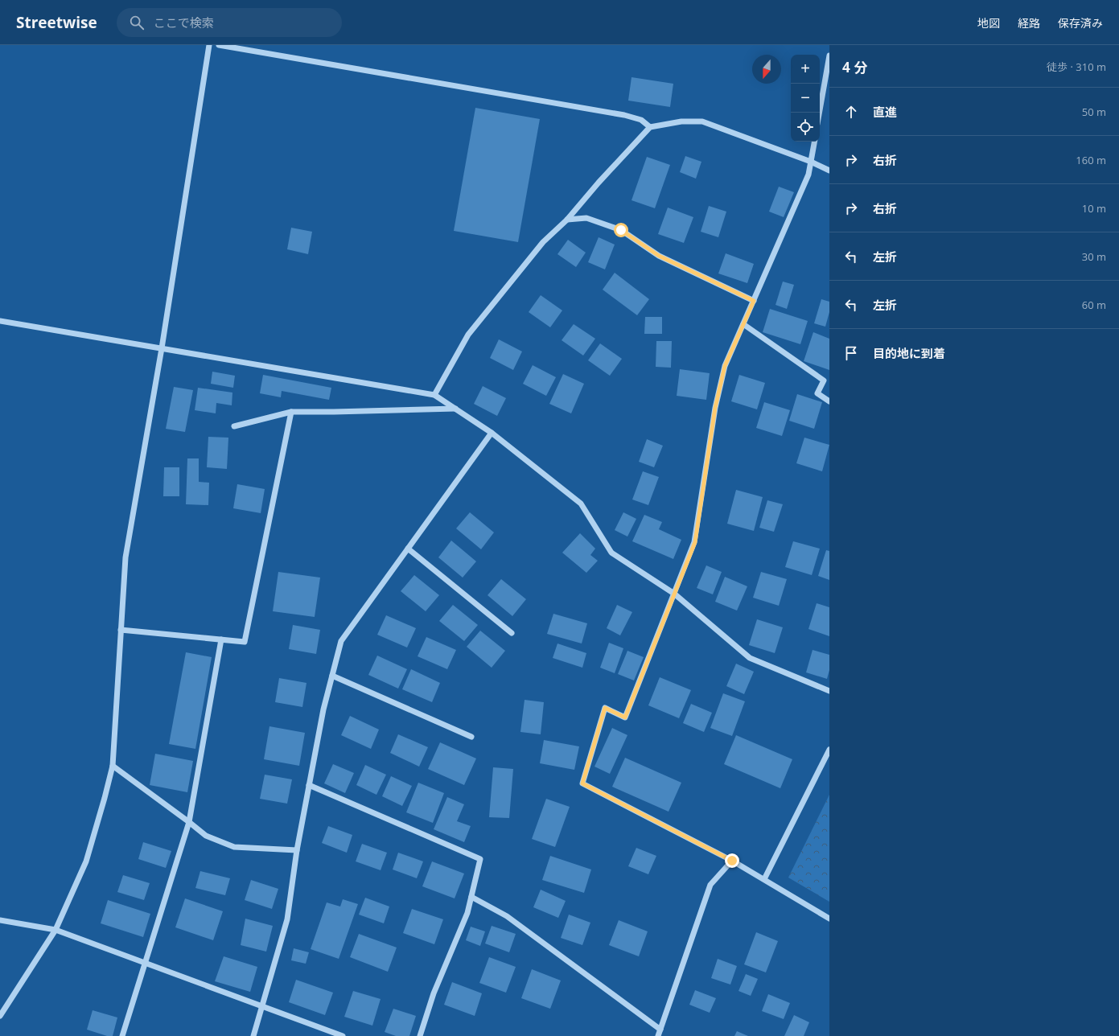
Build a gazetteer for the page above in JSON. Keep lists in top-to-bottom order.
{
  "north": "bottom",
  "page": {
    "header": "Streetwise",
    "search": "ここで検索",
    "nav": ["地図", "経路", "保存済み"],
    "heading": ["4 分", "徒歩 · 310 m"],
    "map_buttons": ["+", "−"],
    "list": [
      ["直進", "50 m"],
      ["右折", "160 m"],
      ["右折", "10 m"],
      ["左折", "30 m"],
      ["左折", "60 m"],
      "目的地に到着"
    ]
  }
}
